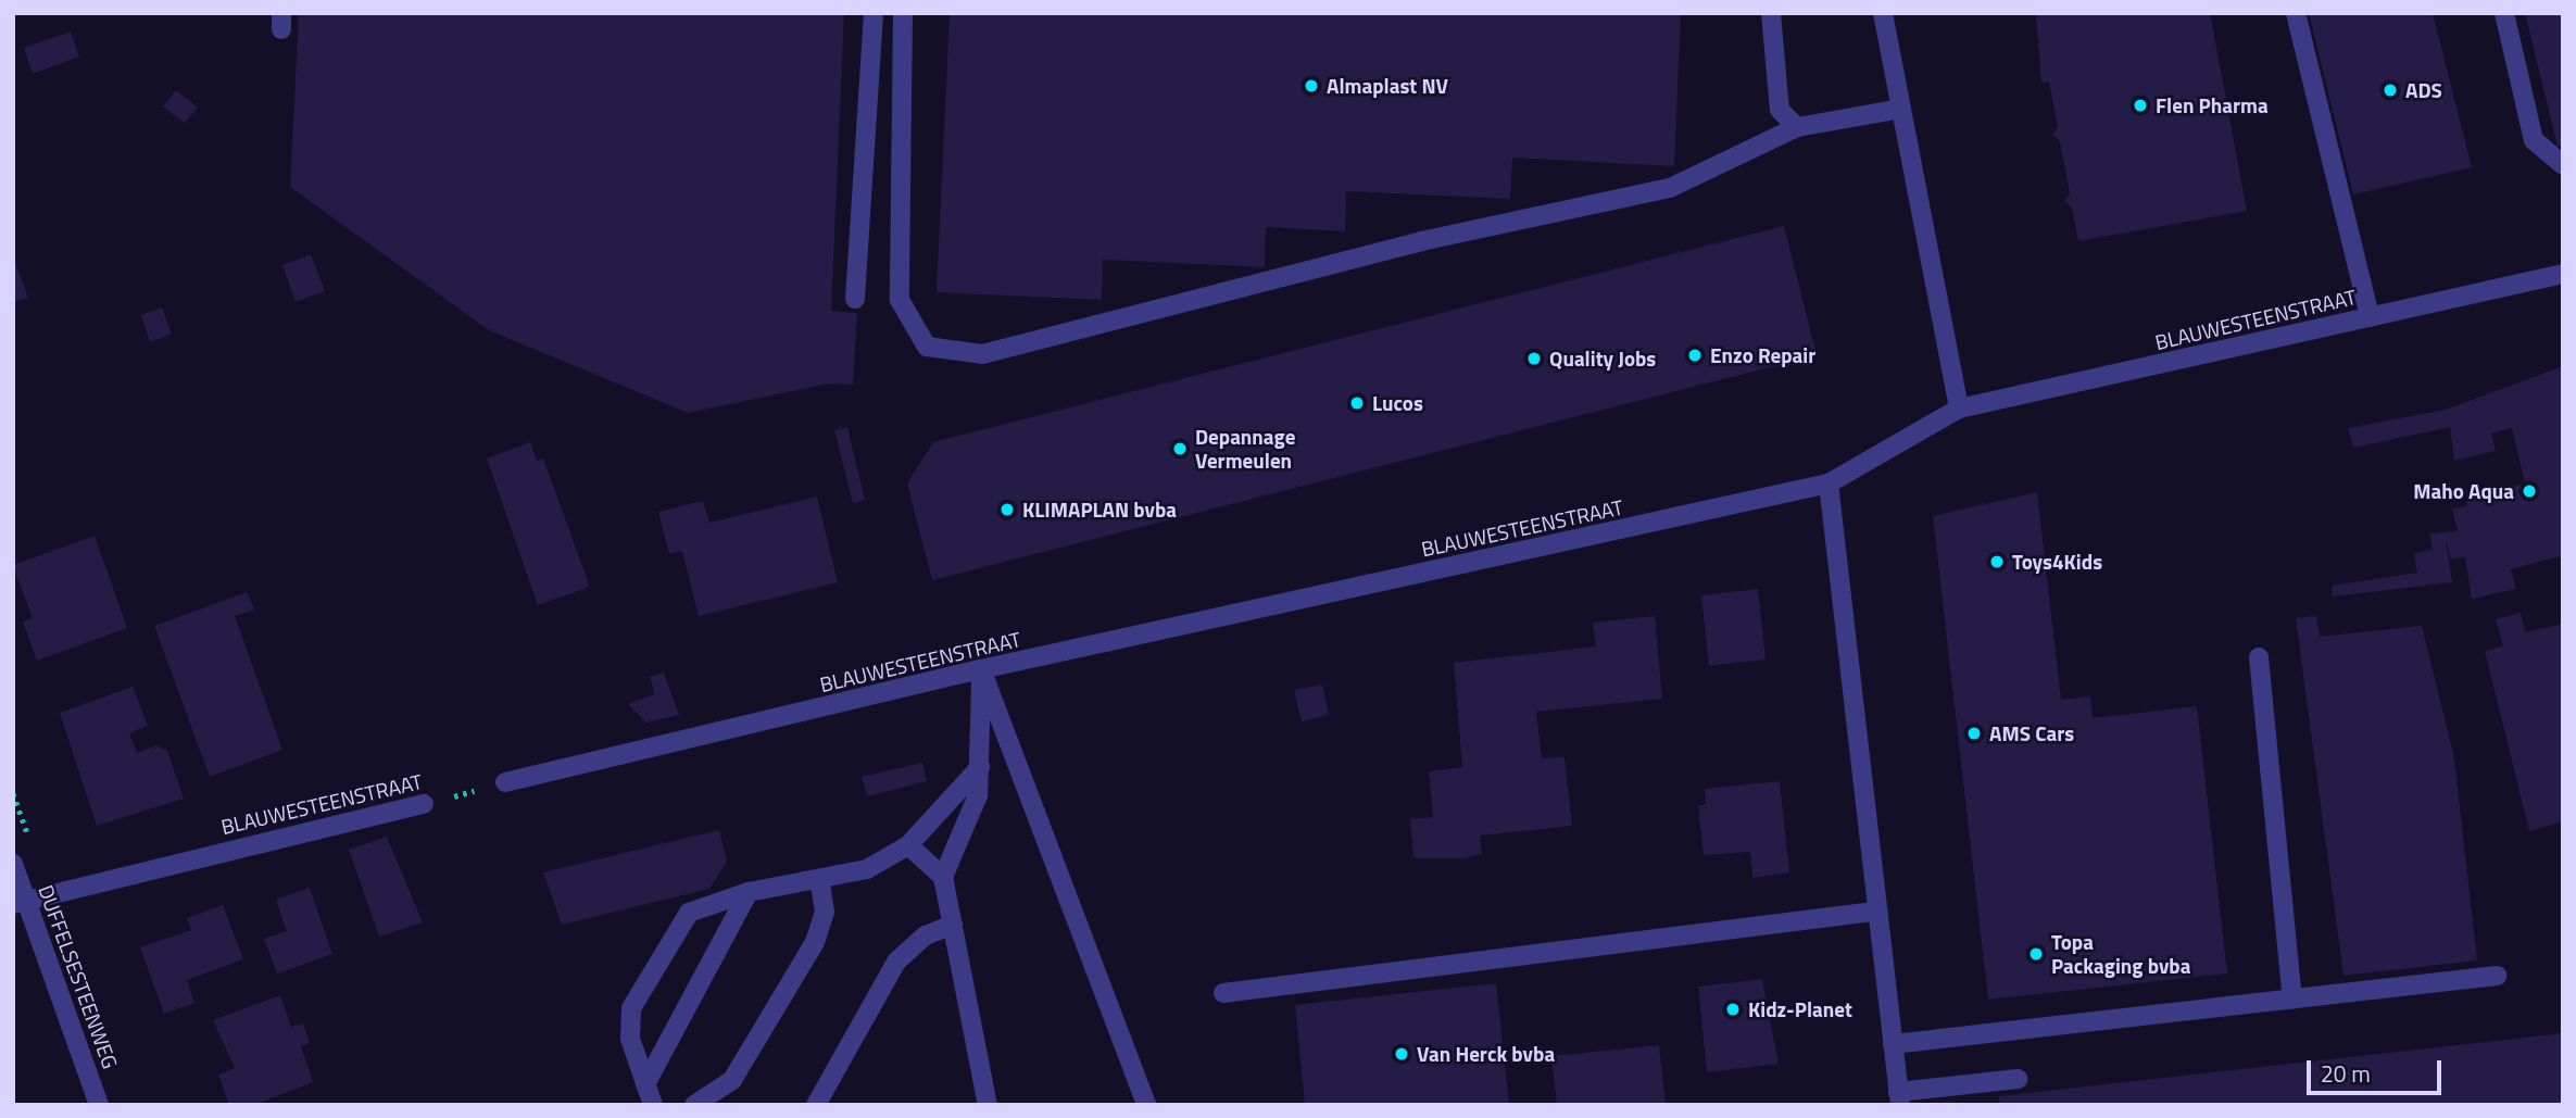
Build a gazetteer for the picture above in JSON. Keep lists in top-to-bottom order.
{
  "streets": {
    "street": ["BLAUWESTEENSTRAAT", "DUFFELSESTEENWEG"]
  },
  "crossings": [
    ["BLAUWESTEENSTRAAT", "DUFFELSESTEENWEG"]
  ],
  "places": [
    "Almaplast NV",
    "ADS",
    "Flen Pharma",
    "Enzo Repair",
    "Quality Jobs",
    "Lucos",
    "Depannage Vermeulen",
    "Maho Aqua",
    "KLIMAPLAN bvba",
    "Toys4Kids",
    "AMS Cars",
    "Topa Packaging bvba",
    "Kidz-Planet",
    "Van Herck bvba"
  ],
  "scale_bar": "20 m"
}
